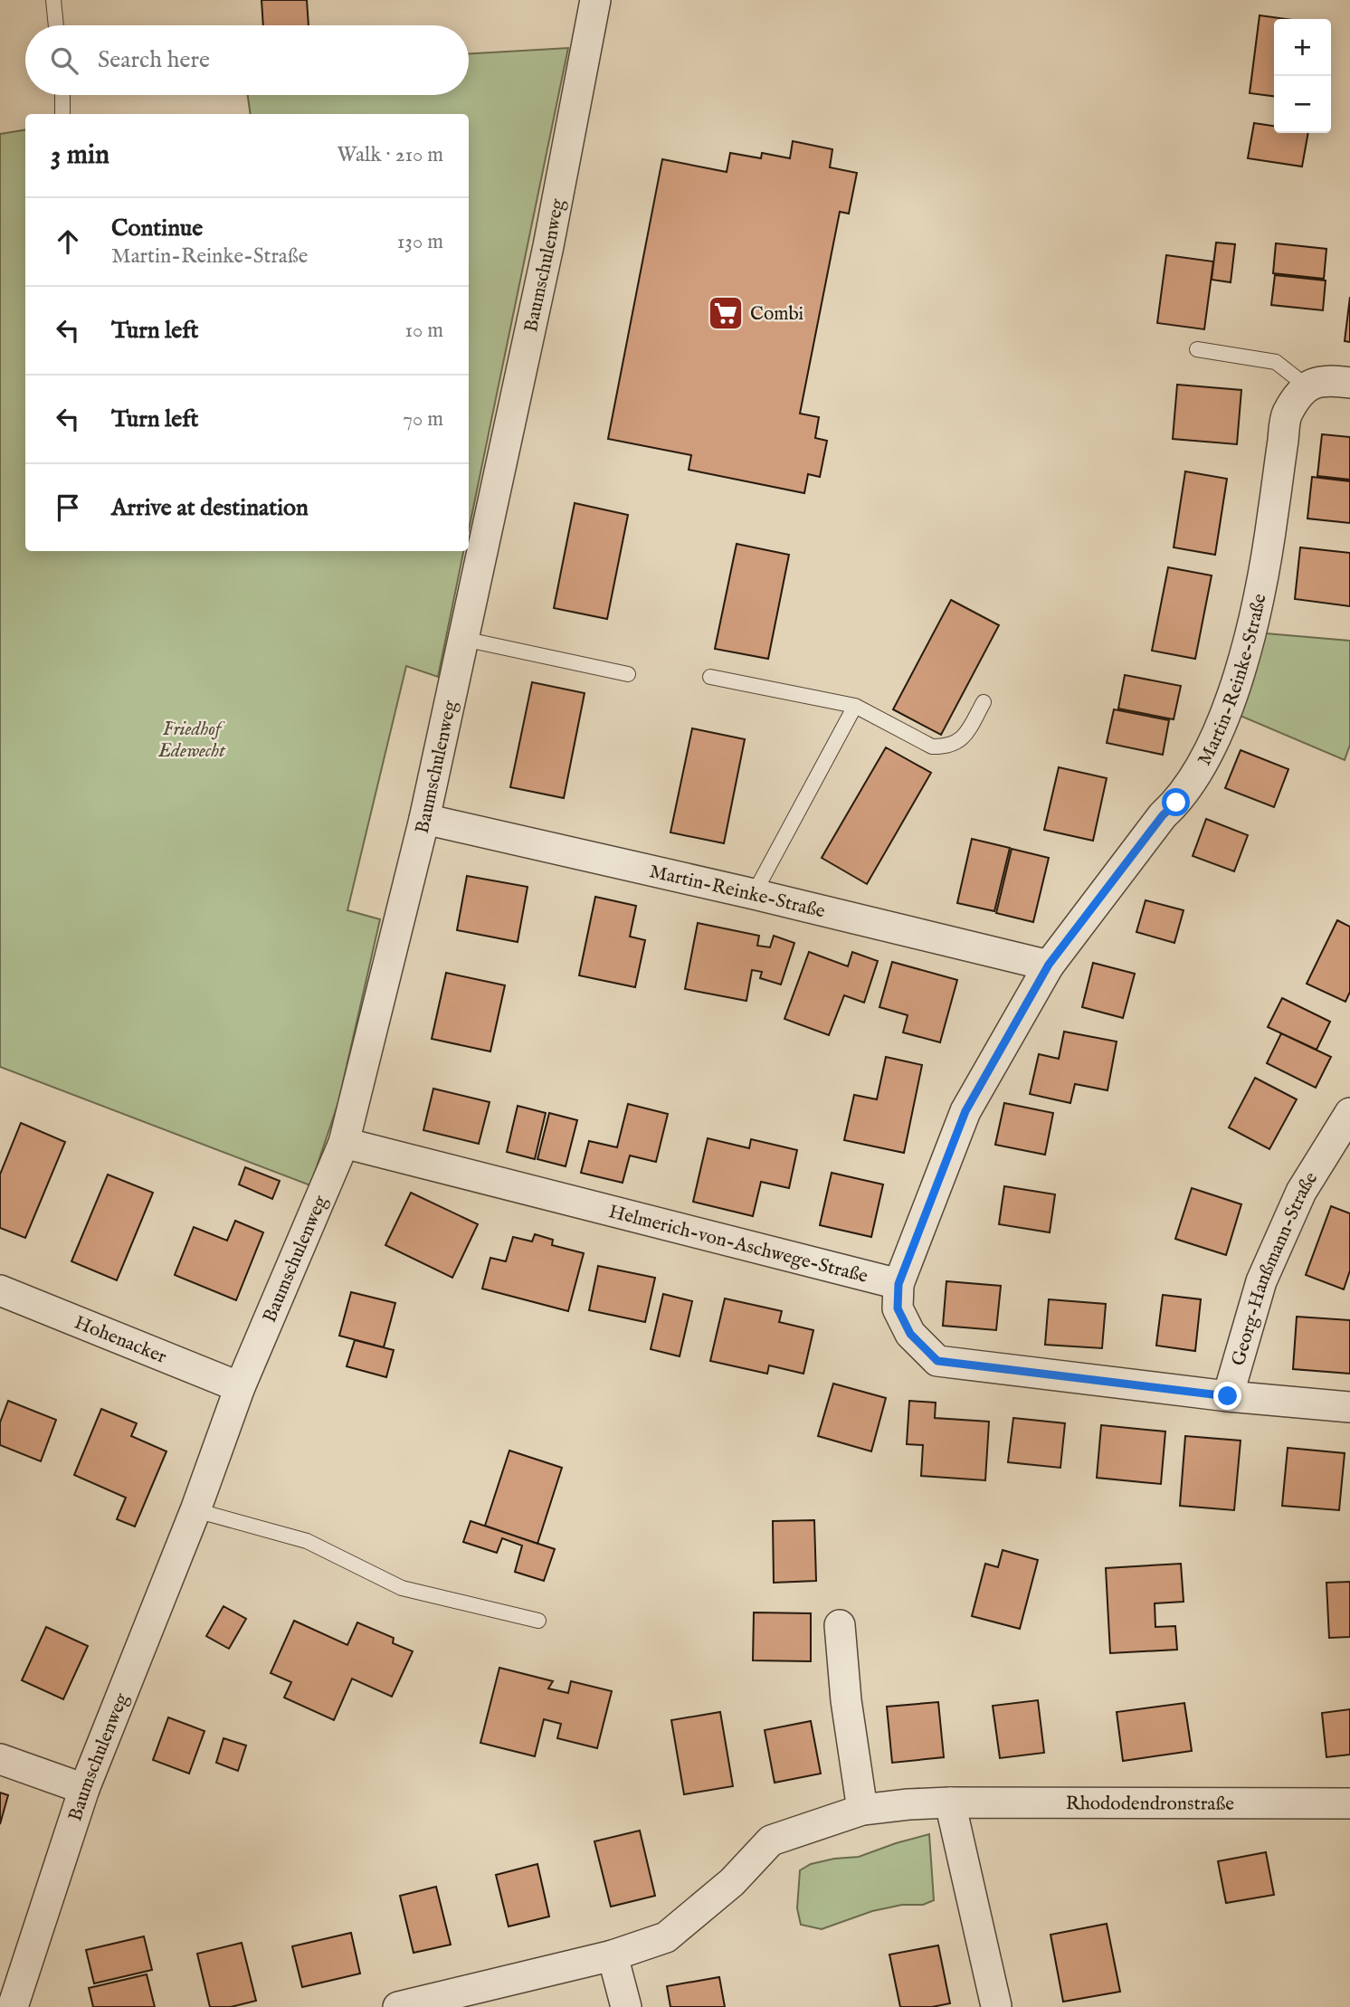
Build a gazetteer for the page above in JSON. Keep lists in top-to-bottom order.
{
  "streets": {
    "street": [
      "Baumschulenweg",
      "Martin-Reinke-Straße",
      "Helmerich-von-Aschwege-Straße",
      "Georg-Hanßmann-Straße",
      "Hohenacker",
      "Rhododendronstraße"
    ]
  },
  "crossings": [
    ["Baumschulenweg", "Martin-Reinke-Straße"],
    ["Baumschulenweg", "Helmerich-von-Aschwege-Straße"],
    ["Baumschulenweg", "Hohenacker"],
    ["Martin-Reinke-Straße", "Helmerich-von-Aschwege-Straße"]
  ],
  "parks": ["Friedhof Edewecht"],
  "places": {
    "supermarket": ["Combi"]
  },
  "page": {
    "map_buttons": ["+", "−"],
    "search": "Search here",
    "heading": ["3 min", "Walk · 210 m"],
    "list": [
      ["Continue", "Martin-Reinke-Straße", "130 m"],
      ["Turn left", "10 m"],
      ["Turn left", "70 m"],
      "Arrive at destination"
    ]
  }
}
